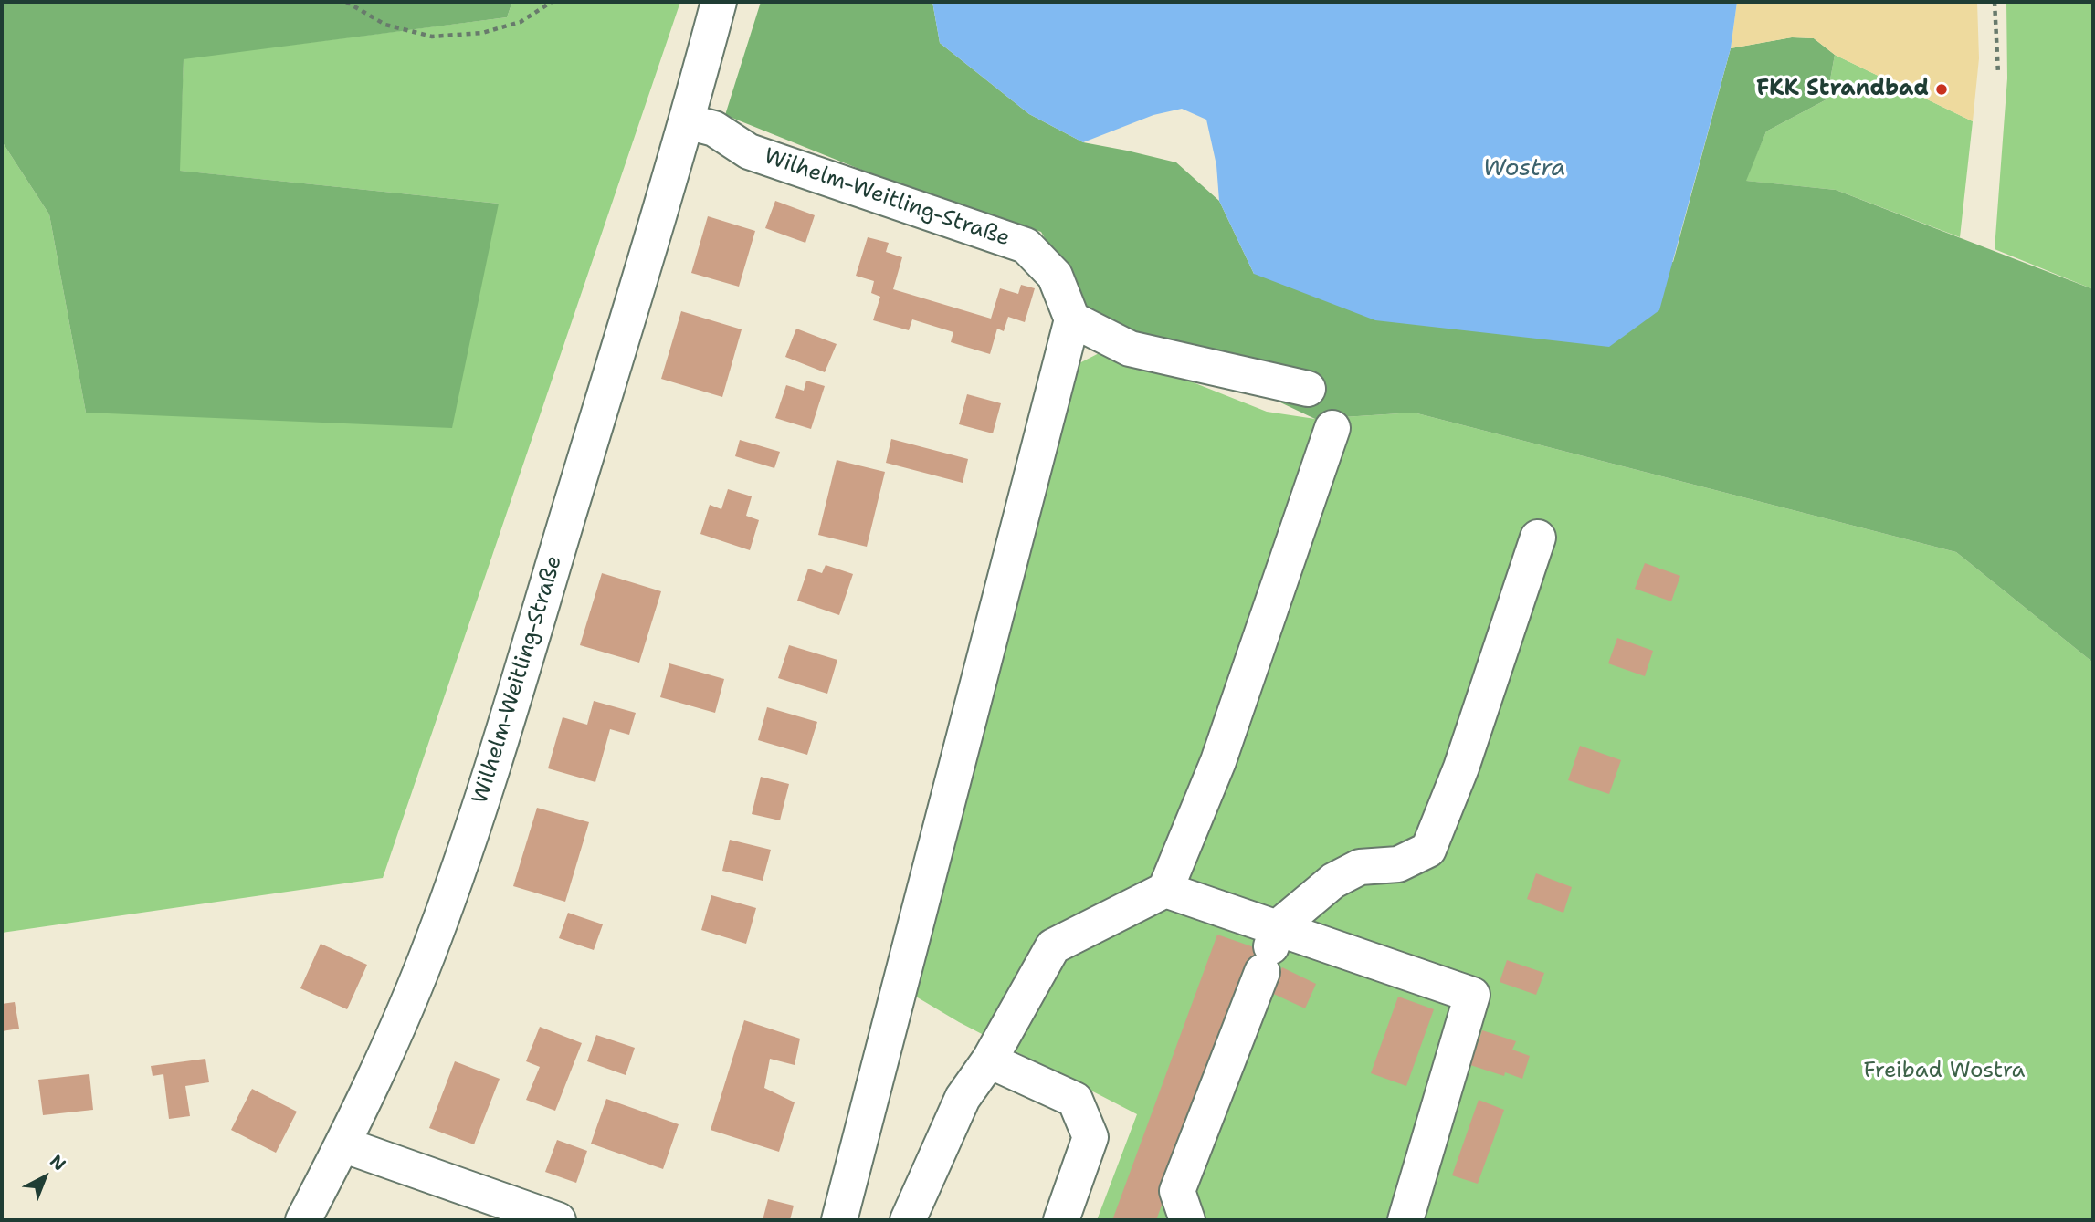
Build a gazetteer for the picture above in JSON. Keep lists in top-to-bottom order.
{
  "streets": {
    "street": ["Wilhelm-Weitling-Straße"]
  },
  "water": ["Wostra"],
  "parks": ["Freibad Wostra"],
  "places": ["FKK Strandbad"],
  "north": "top right"
}
